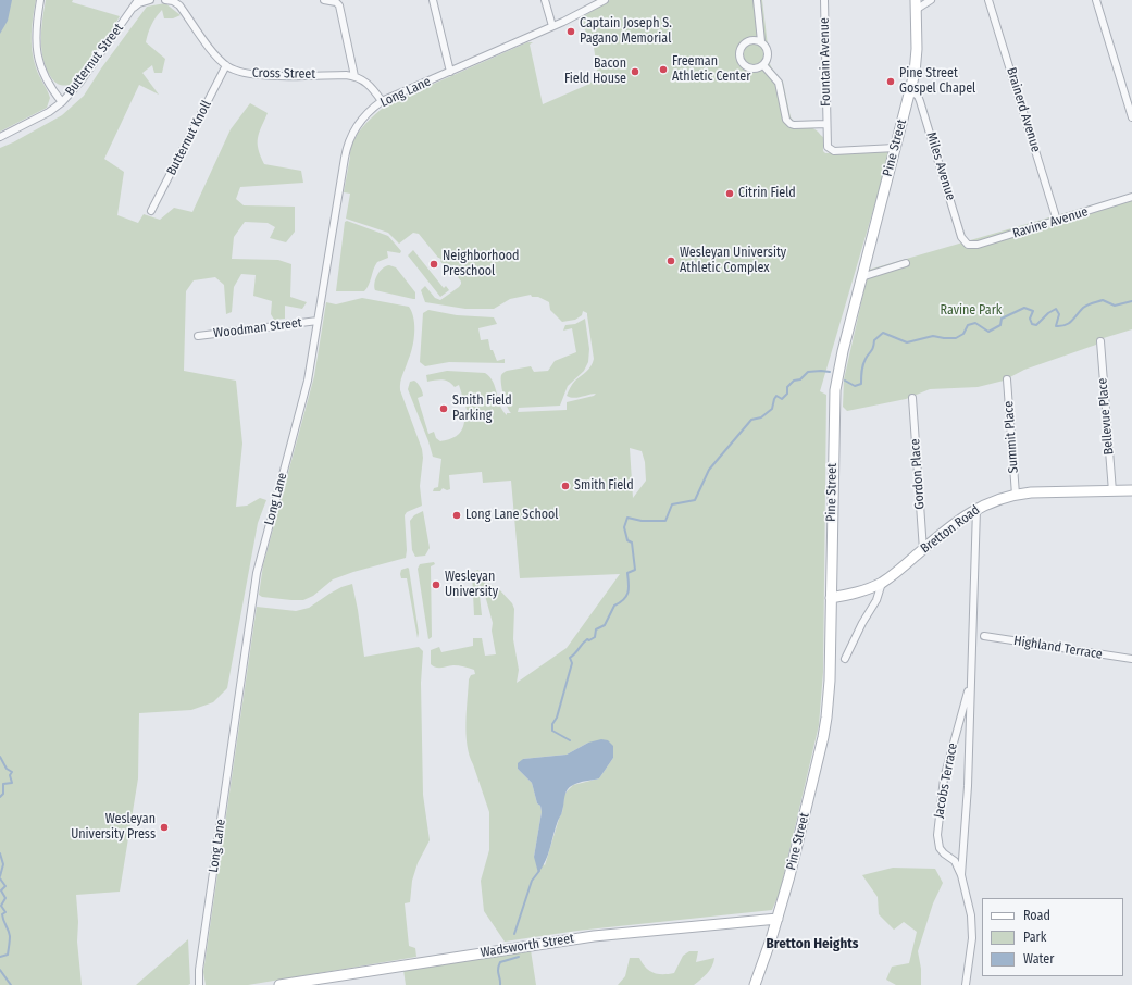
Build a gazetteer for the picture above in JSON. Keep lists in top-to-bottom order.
{
  "streets": {
    "street": [
      "Butternut Street",
      "Fountain Avenue",
      "Cross Street",
      "Long Lane",
      "Brainerd Avenue",
      "Butternut Knoll",
      "Pine Street",
      "Miles Avenue",
      "Ravine Avenue",
      "Woodman Street",
      "Bellevue Place",
      "Summit Place",
      "Gordon Place",
      "Bretton Road",
      "Highland Terrace",
      "Jacobs Terrace",
      "Wadsworth Street"
    ]
  },
  "crossings": [
    ["Fountain Avenue", "Pine Street"],
    ["Cross Street", "Butternut Knoll"],
    ["Long Lane", "Woodman Street"],
    ["Brainerd Avenue", "Ravine Avenue"],
    ["Pine Street", "Miles Avenue"],
    ["Pine Street", "Bretton Road"],
    ["Pine Street", "Wadsworth Street"],
    ["Miles Avenue", "Ravine Avenue"],
    ["Bellevue Place", "Bretton Road"],
    ["Summit Place", "Bretton Road"],
    ["Gordon Place", "Bretton Road"],
    ["Bretton Road", "Jacobs Terrace"]
  ],
  "districts": ["Bretton Heights"],
  "parks": ["Ravine Park"],
  "places": [
    "Captain Joseph S. Pagano Memorial",
    "Freeman Athletic Center",
    "Bacon Field House",
    "Pine Street Gospel Chapel",
    "Citrin Field",
    "Wesleyan University Athletic Complex",
    "Neighborhood Preschool",
    "Smith Field Parking",
    "Smith Field",
    "Long Lane School",
    "Wesleyan University",
    "Wesleyan University Press"
  ],
  "legend": ["Road", "Park", "Water"]
}
